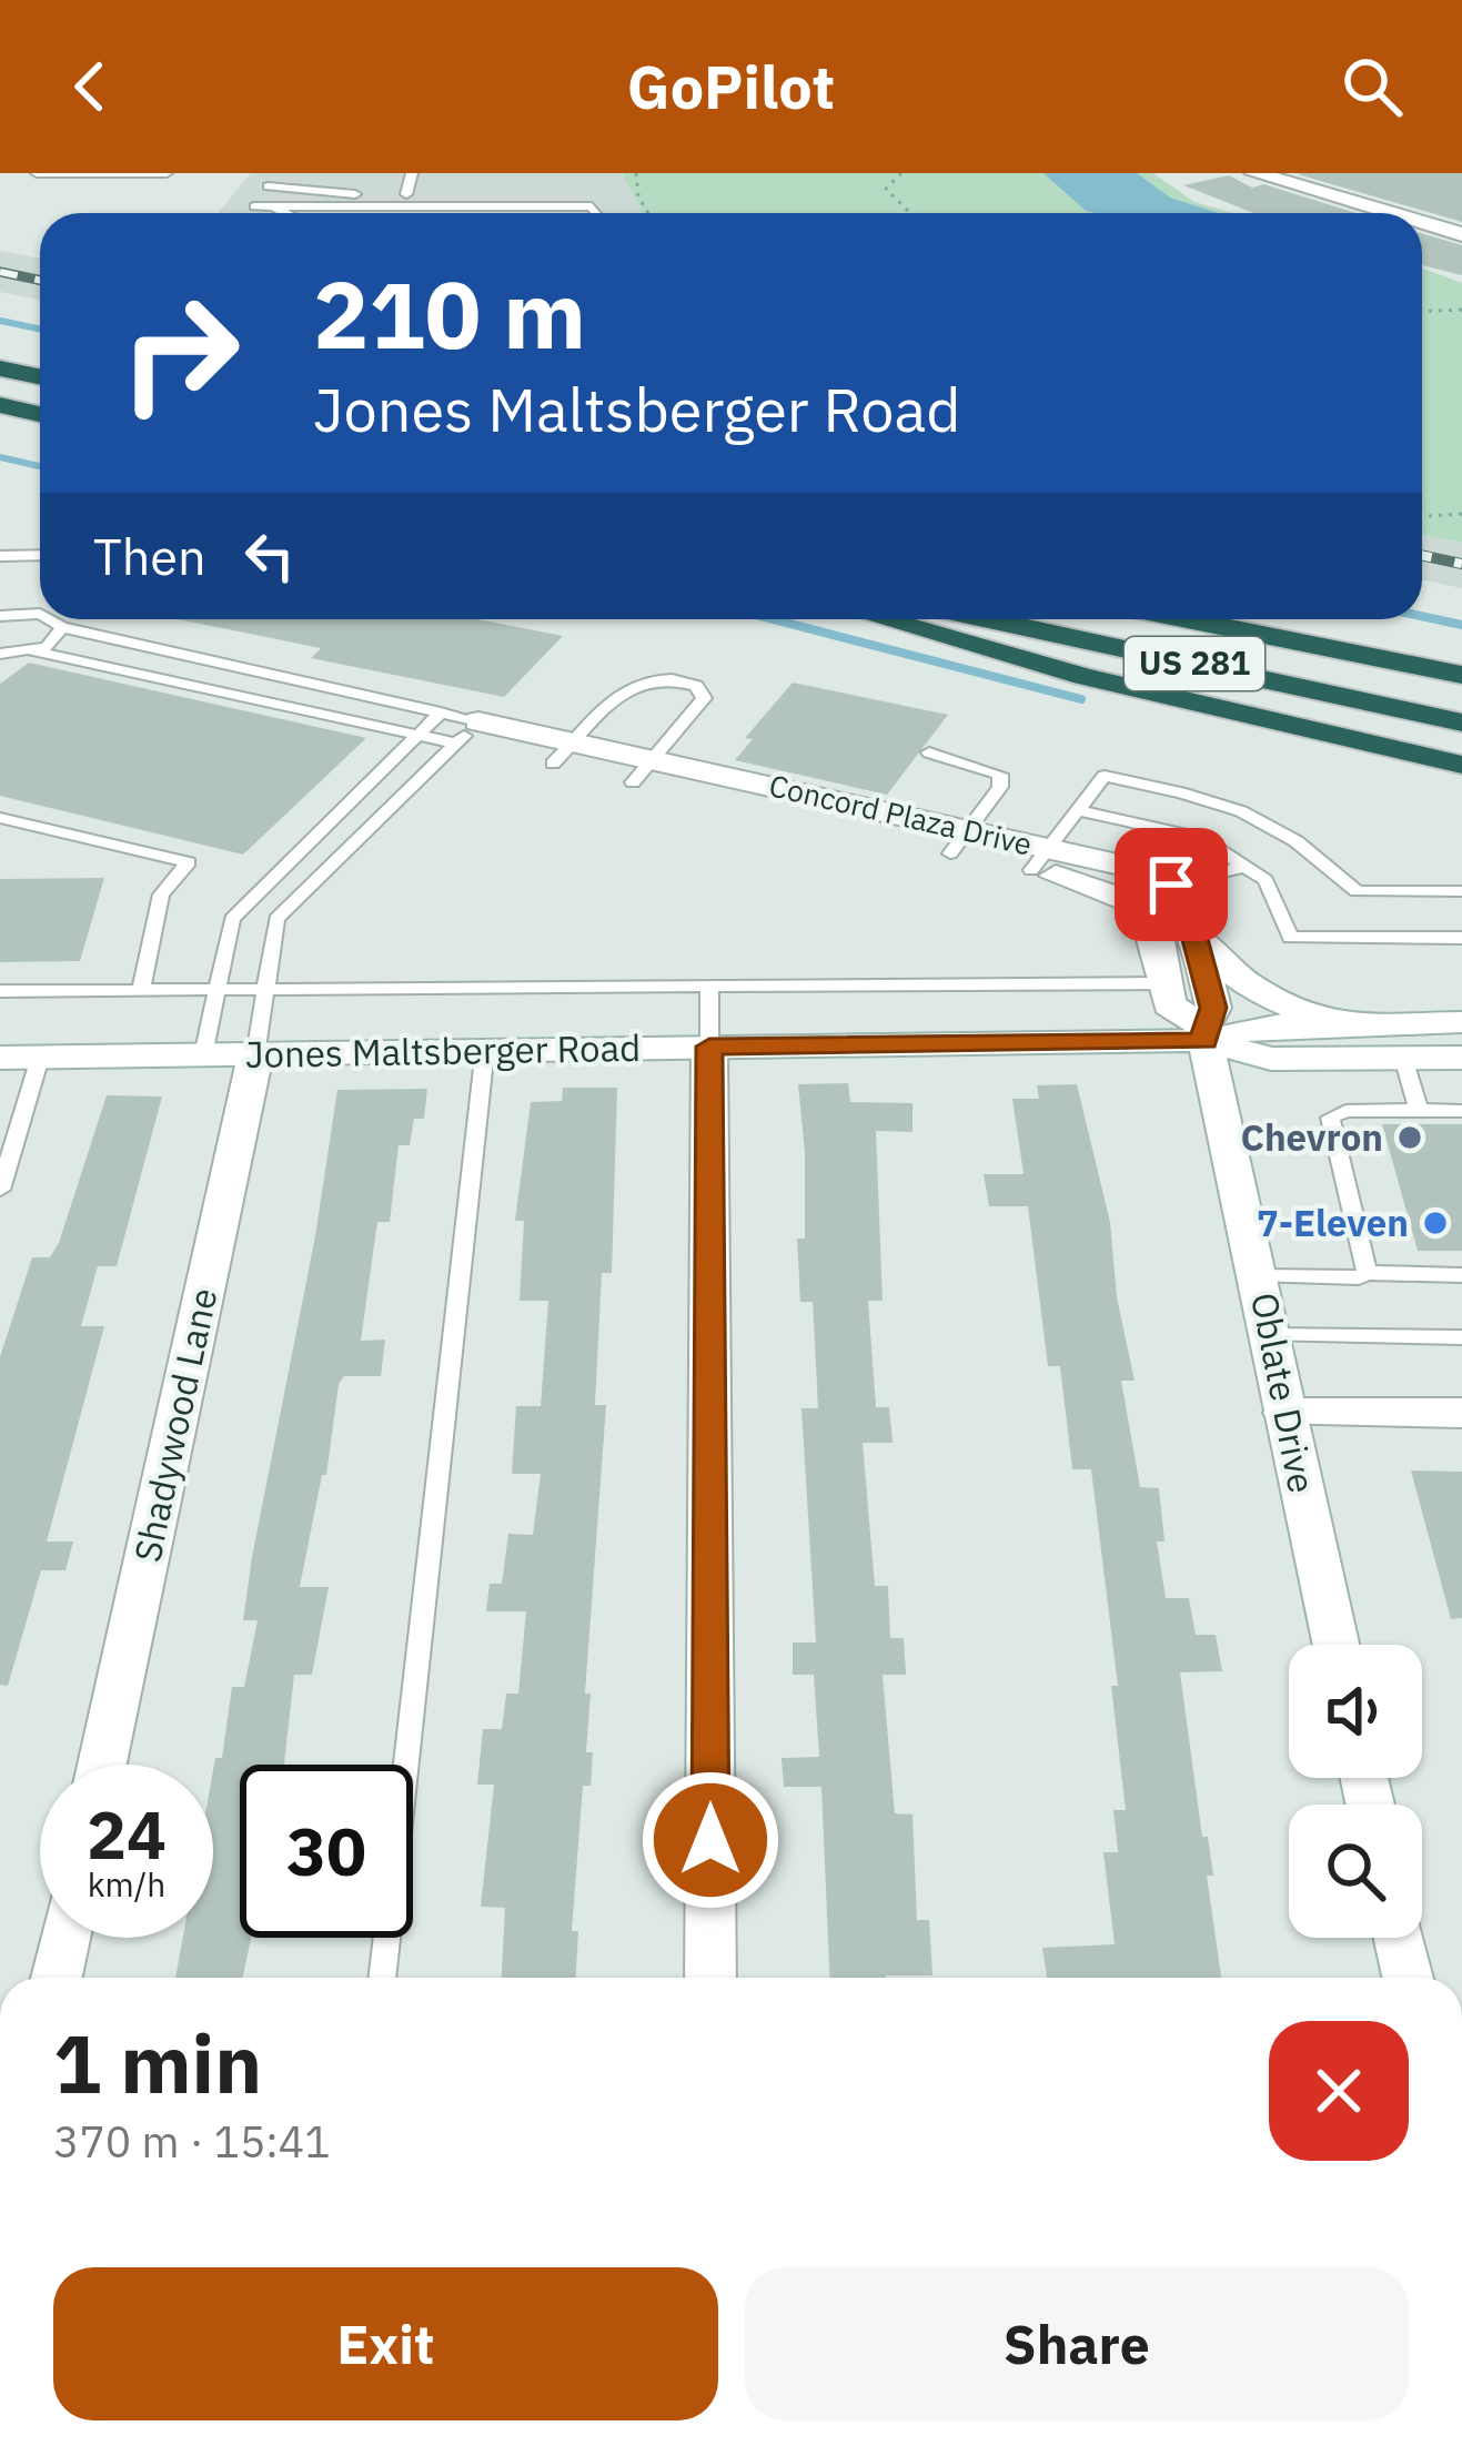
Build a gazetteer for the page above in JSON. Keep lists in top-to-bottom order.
{
  "streets": {
    "highway": ["US 281"],
    "street": [
      "Concord Plaza Drive",
      "Jones Maltsberger Road",
      "Oblate Drive",
      "Shadywood Lane"
    ]
  },
  "crossings": [
    ["Concord Plaza Drive", "Jones Maltsberger Road"],
    ["Concord Plaza Drive", "Oblate Drive"],
    ["Jones Maltsberger Road", "Oblate Drive"],
    ["Jones Maltsberger Road", "Shadywood Lane"]
  ],
  "places": ["Chevron", "7-Eleven"],
  "page": {
    "header": "GoPilot",
    "turn": ["210 m", "Jones Maltsberger Road"],
    "then": "Then",
    "speed": "24 km/h",
    "limit": "30",
    "heading": ["1 min", "370 m · 15:41"],
    "buttons": ["Exit", "Share"]
  }
}
